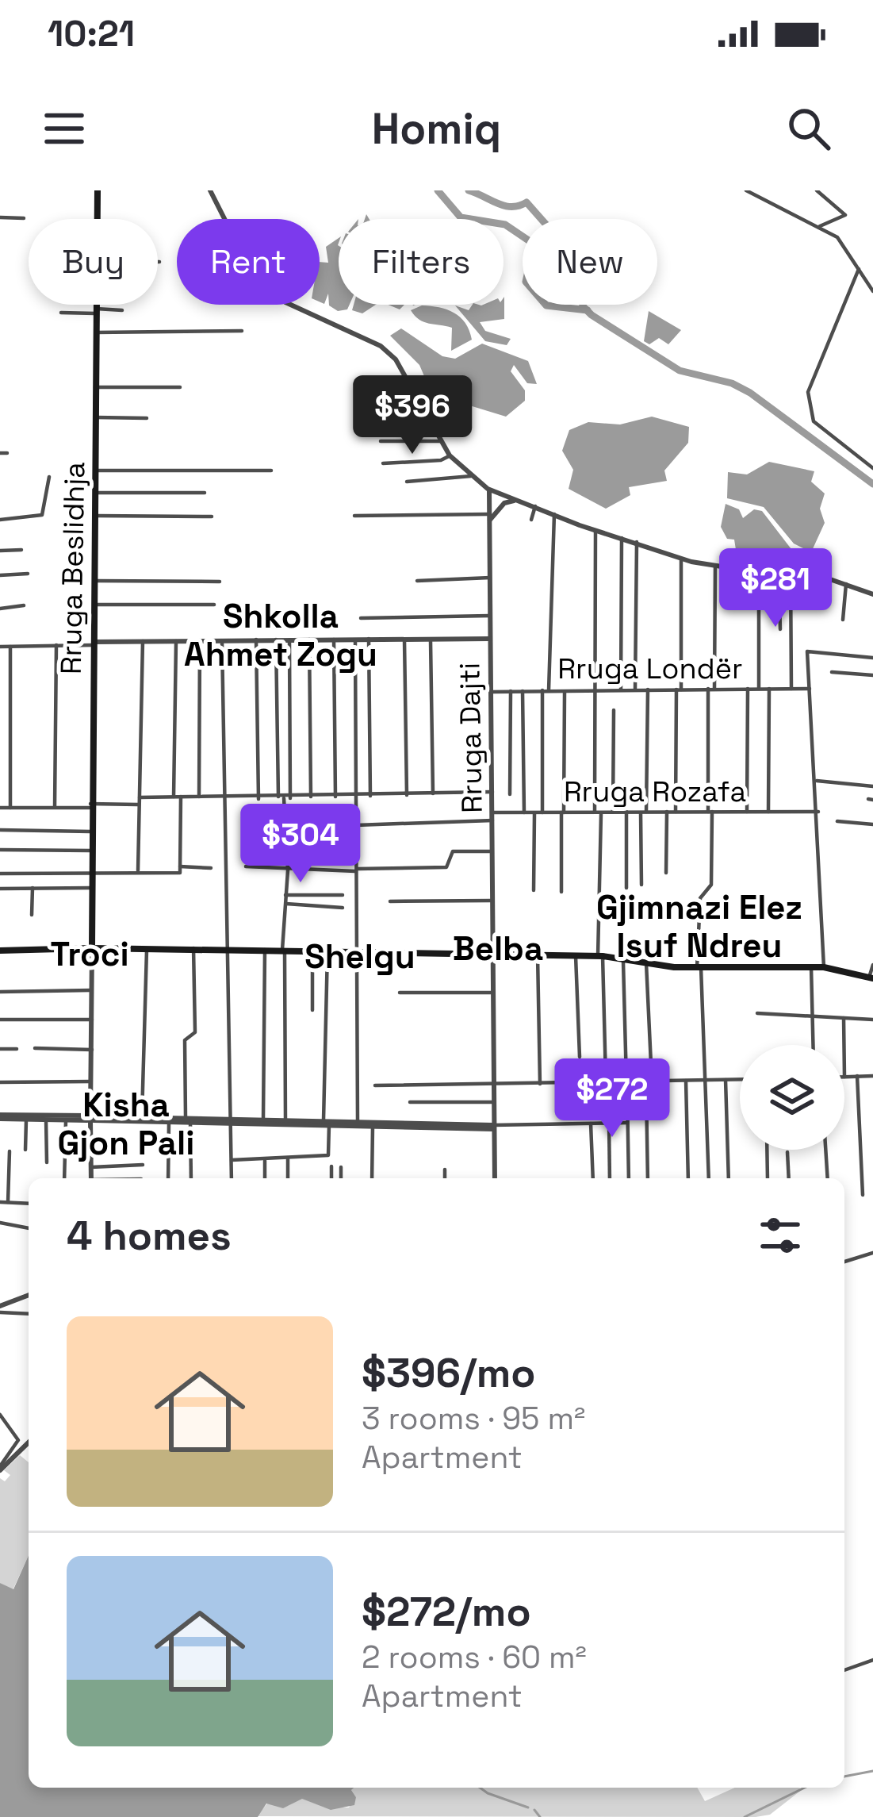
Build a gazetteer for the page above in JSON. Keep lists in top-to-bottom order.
{
  "streets": {
    "main road": ["Rruga Beslidhja"],
    "street": ["Rruga Londër", "Rruga Dajti", "Rruga Rozafa"]
  },
  "crossings": [
    ["Rruga Londër", "Rruga Dajti"],
    ["Rruga Dajti", "Rruga Rozafa"]
  ],
  "districts": [
    "Shkolla Ahmet Zogu",
    "Gjimnazi Elez Isuf Ndreu",
    "Belba",
    "Troci",
    "Shelgu",
    "Kisha Gjon Pali"
  ],
  "page": {
    "status": "10:21",
    "header": "Homiq",
    "chip": [
      "Buy",
      "Rent",
      "Filters",
      "New"
    ],
    "price": [
      "$396",
      "$281",
      "$304",
      "$272"
    ],
    "heading": "4 homes",
    "list": [
      {
        "name": "$396/mo",
        "note": "3 rooms · 95 m² · Apartment"
      },
      {
        "name": "$272/mo",
        "note": "2 rooms · 60 m² · Apartment"
      }
    ]
  }
}
